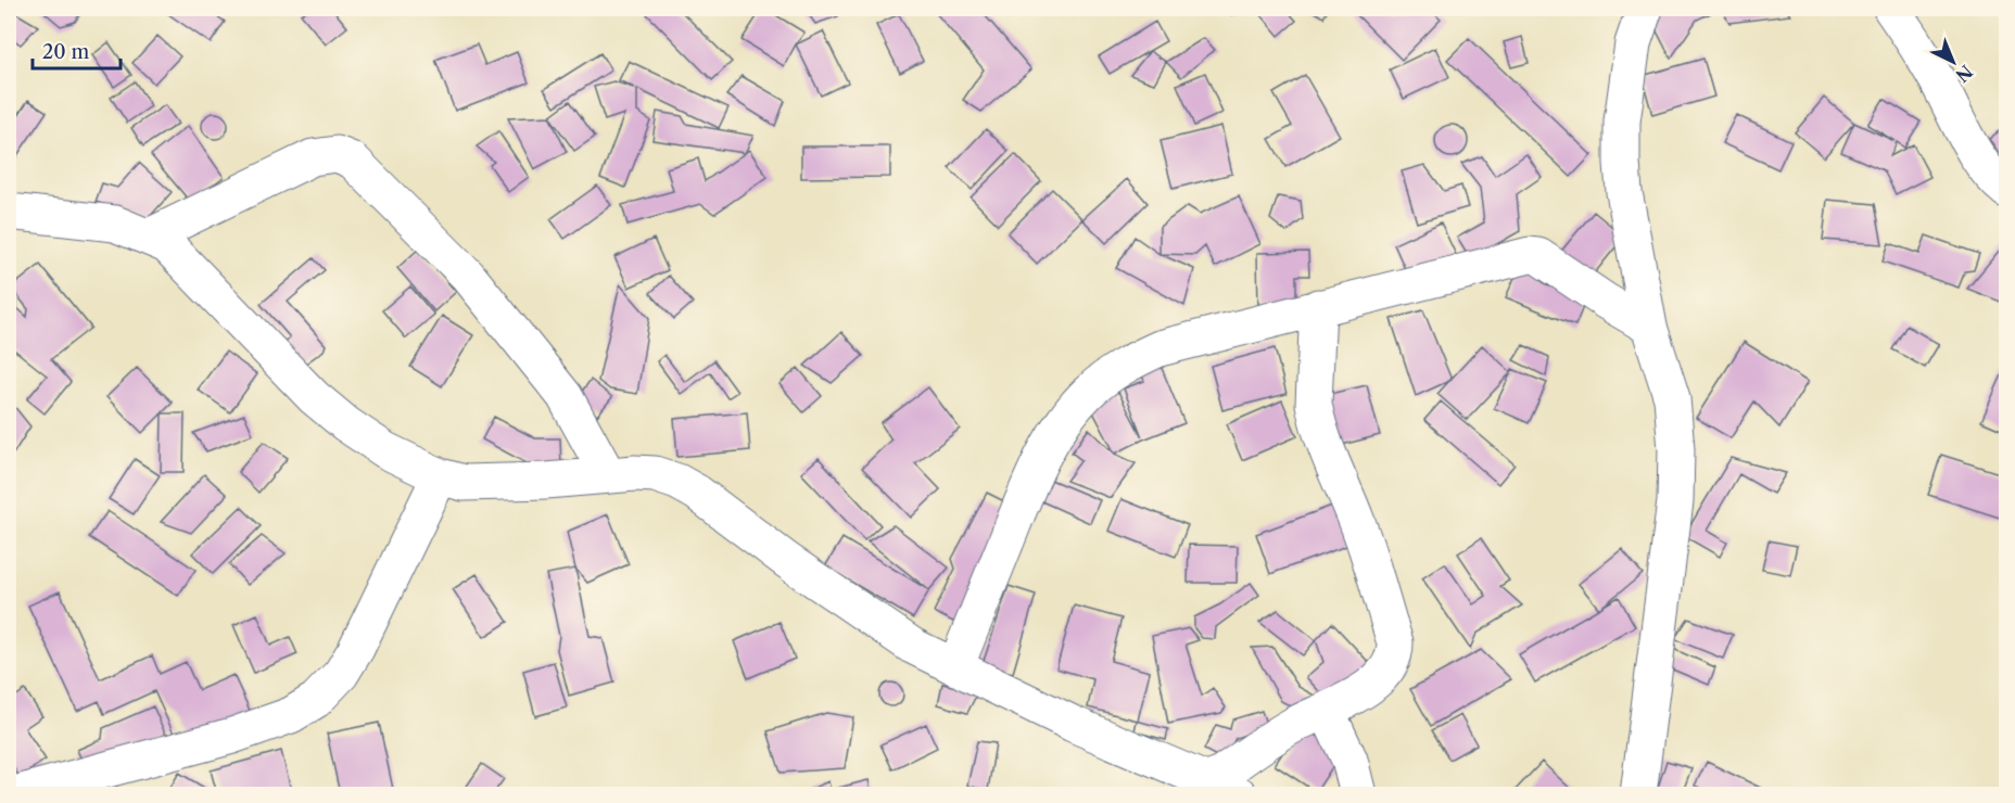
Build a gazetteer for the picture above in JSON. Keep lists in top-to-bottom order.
{
  "scale_bar": "20 m",
  "north": "bottom right"
}
